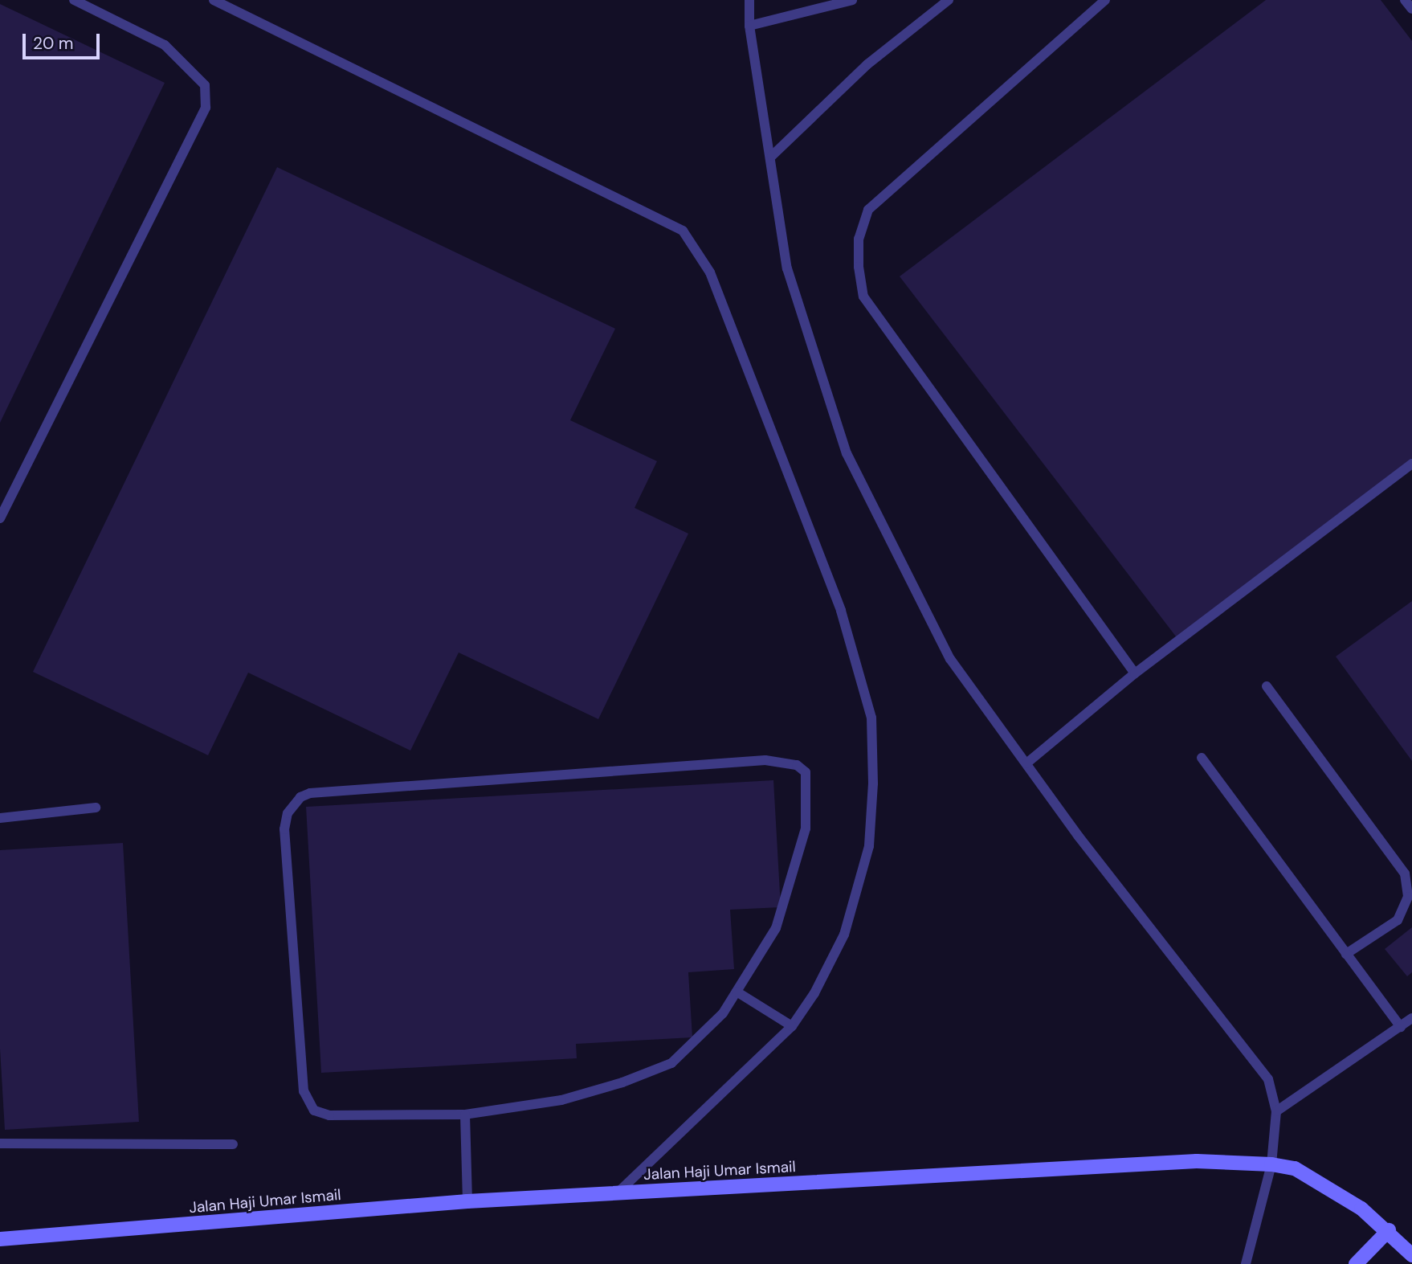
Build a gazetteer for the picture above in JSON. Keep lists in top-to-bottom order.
{
  "streets": {
    "main road": ["Jalan Haji Umar Ismail"]
  },
  "scale_bar": "20 m"
}
